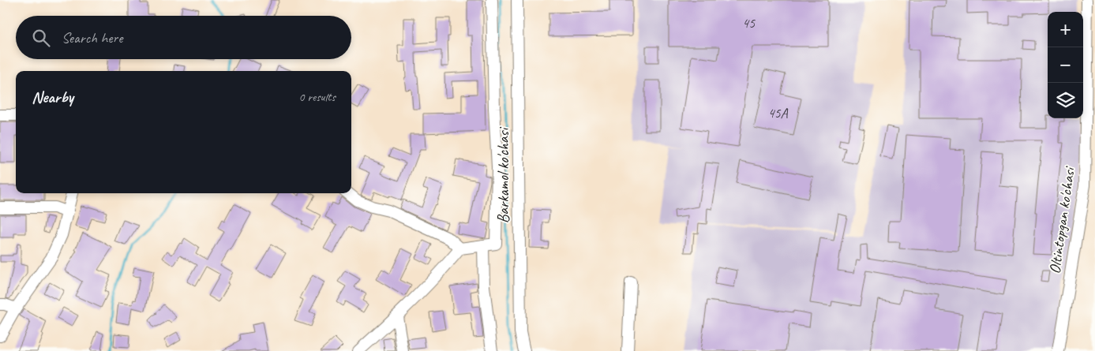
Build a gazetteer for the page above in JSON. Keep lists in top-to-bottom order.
{
  "streets": {
    "street": ["Barkamol ko'chasi", "Oltintopgan ko'chasi"]
  },
  "house_numbers": ["45", "45A"],
  "page": {
    "map_buttons": ["+", "−"],
    "search": "Search here",
    "heading": ["Nearby", "0 results"]
  }
}
